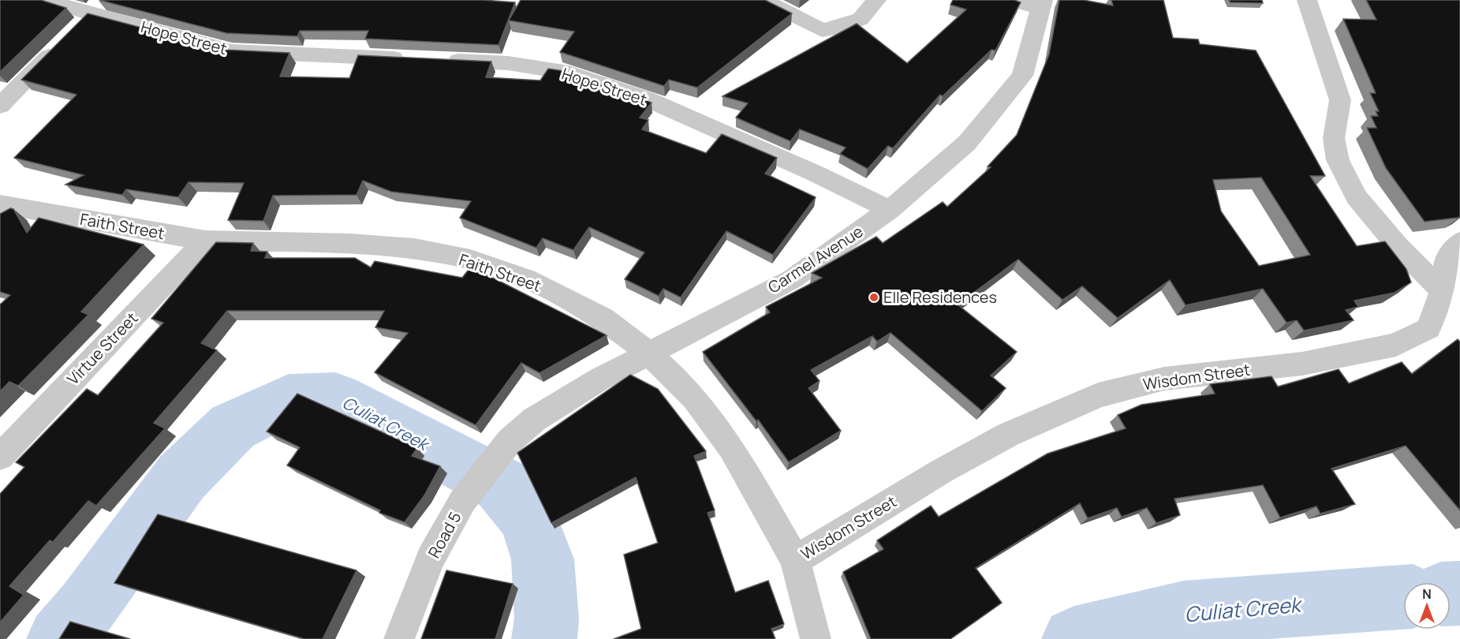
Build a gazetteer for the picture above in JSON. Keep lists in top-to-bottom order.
{
  "streets": {
    "street": [
      "Hope Street",
      "Faith Street",
      "Carmel Avenue",
      "Virtue Street",
      "Wisdom Street",
      "Road 5"
    ]
  },
  "crossings": [
    ["Hope Street", "Carmel Avenue"],
    ["Faith Street", "Carmel Avenue"],
    ["Faith Street", "Virtue Street"],
    ["Faith Street", "Wisdom Street"],
    ["Carmel Avenue", "Road 5"]
  ],
  "water": ["Culiat Creek"],
  "places": ["Elle Residences"],
  "north": "top"
}
